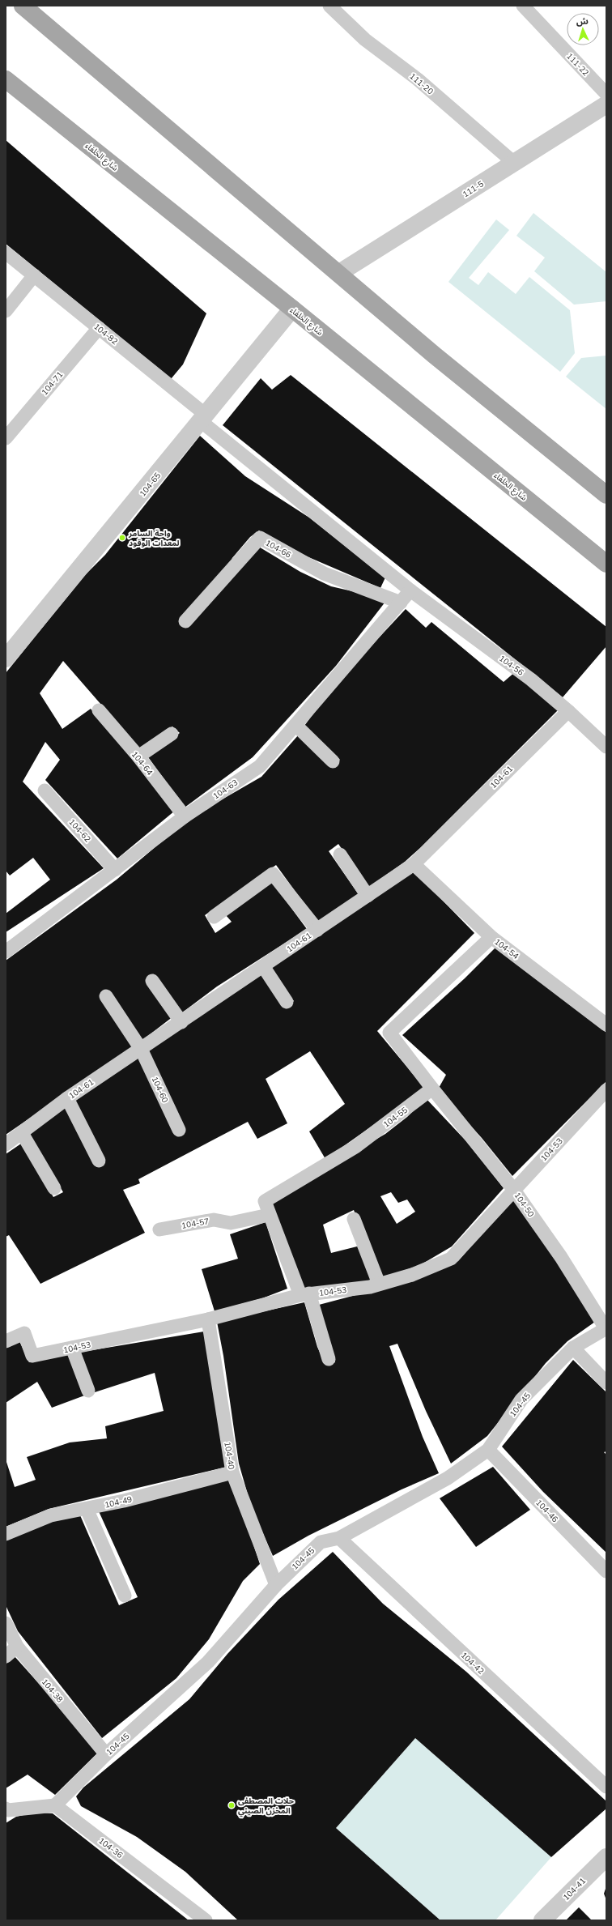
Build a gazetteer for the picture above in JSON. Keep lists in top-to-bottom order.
{
  "streets": {
    "main road": ["شارع الخلفاء"],
    "street": ["111-5", "104-65", "104-41"],
    "lane": [
      "111-22",
      "111-20",
      "104-82",
      "104-71",
      "104-66",
      "104-56",
      "104-64",
      "104-61",
      "104-63",
      "104-62",
      "104-54",
      "104-60",
      "104-55",
      "104-53",
      "104-50",
      "104-57",
      "104-45",
      "104-40",
      "104-49",
      "104-46",
      "104-42",
      "104-38",
      "104-36"
    ]
  },
  "crossings": [
    ["111-20", "111-5"],
    ["شارع الخلفاء", "104-65"],
    ["104-82", "104-71"],
    ["104-82", "104-65"],
    ["104-82", "104-56"],
    ["104-82", "104-63"],
    ["104-66", "104-63"],
    ["104-56", "104-61"],
    ["104-56", "104-63"],
    ["104-64", "104-63"],
    ["104-61", "104-54"],
    ["104-61", "104-60"],
    ["104-63", "104-62"],
    ["104-55", "104-53"],
    ["104-55", "104-50"],
    ["104-55", "104-57"],
    ["104-53", "104-50"],
    ["104-53", "104-40"],
    ["104-50", "104-45"],
    ["104-45", "104-40"],
    ["104-45", "104-46"],
    ["104-45", "104-42"],
    ["104-45", "104-38"],
    ["104-45", "104-36"],
    ["104-40", "104-49"]
  ],
  "places": ["واحة السامر لمعدات الوقود", "حلات المصطفى المخزن الصيني"],
  "north": "top"
}
